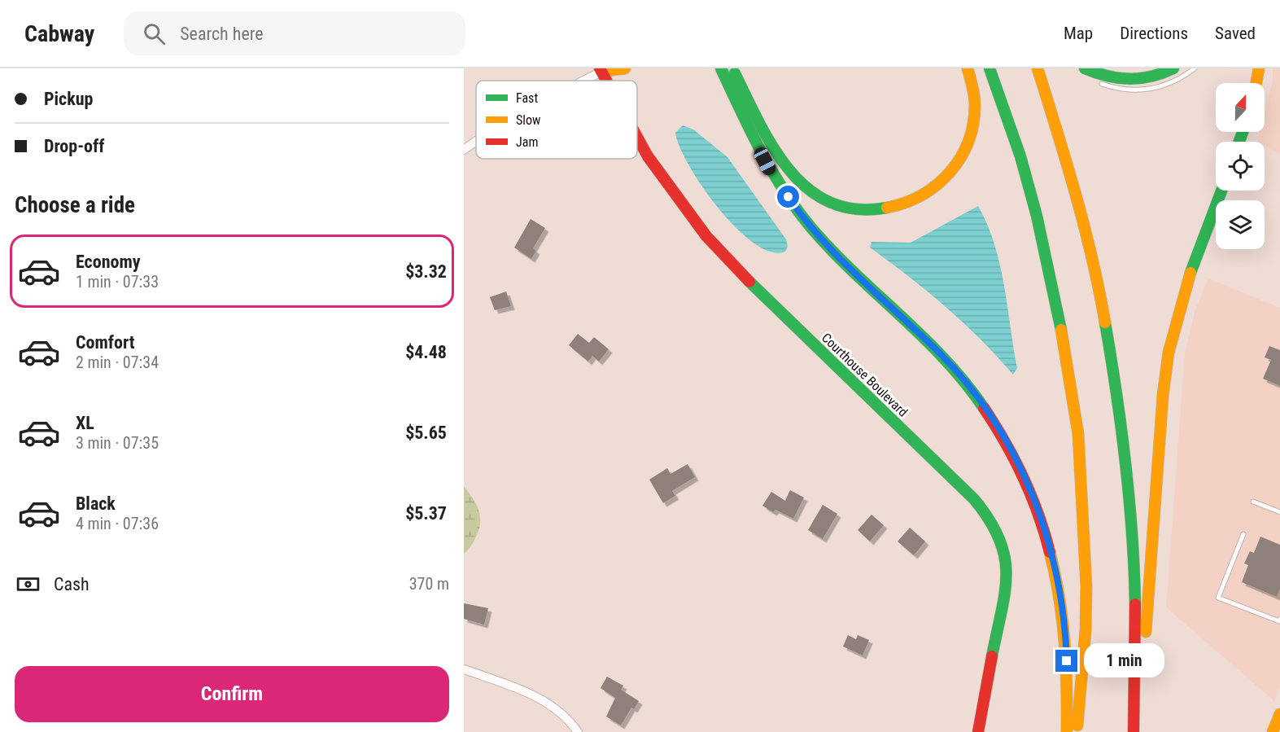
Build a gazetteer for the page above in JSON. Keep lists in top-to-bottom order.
{
  "streets": {
    "main road": ["Courthouse Boulevard"]
  },
  "legend": ["Fast", "Slow", "Jam"],
  "north": "top",
  "page": {
    "header": "Cabway",
    "search": "Search here",
    "nav": ["Map", "Directions", "Saved"],
    "banner": ["Pickup", "Drop-off"],
    "heading": "Choose a ride",
    "list": [
      {
        "name": "Economy",
        "note": "1 min · 07:33",
        "value": "$3.32"
      },
      {
        "name": "Comfort",
        "note": "2 min · 07:34",
        "value": "$4.48"
      },
      {
        "name": "XL",
        "note": "3 min · 07:35",
        "value": "$5.65"
      },
      {
        "name": "Black",
        "note": "4 min · 07:36",
        "value": "$5.37"
      }
    ],
    "pay": ["Cash", "370 m"],
    "bubble": "1 min",
    "buttons": "Confirm"
  }
}
